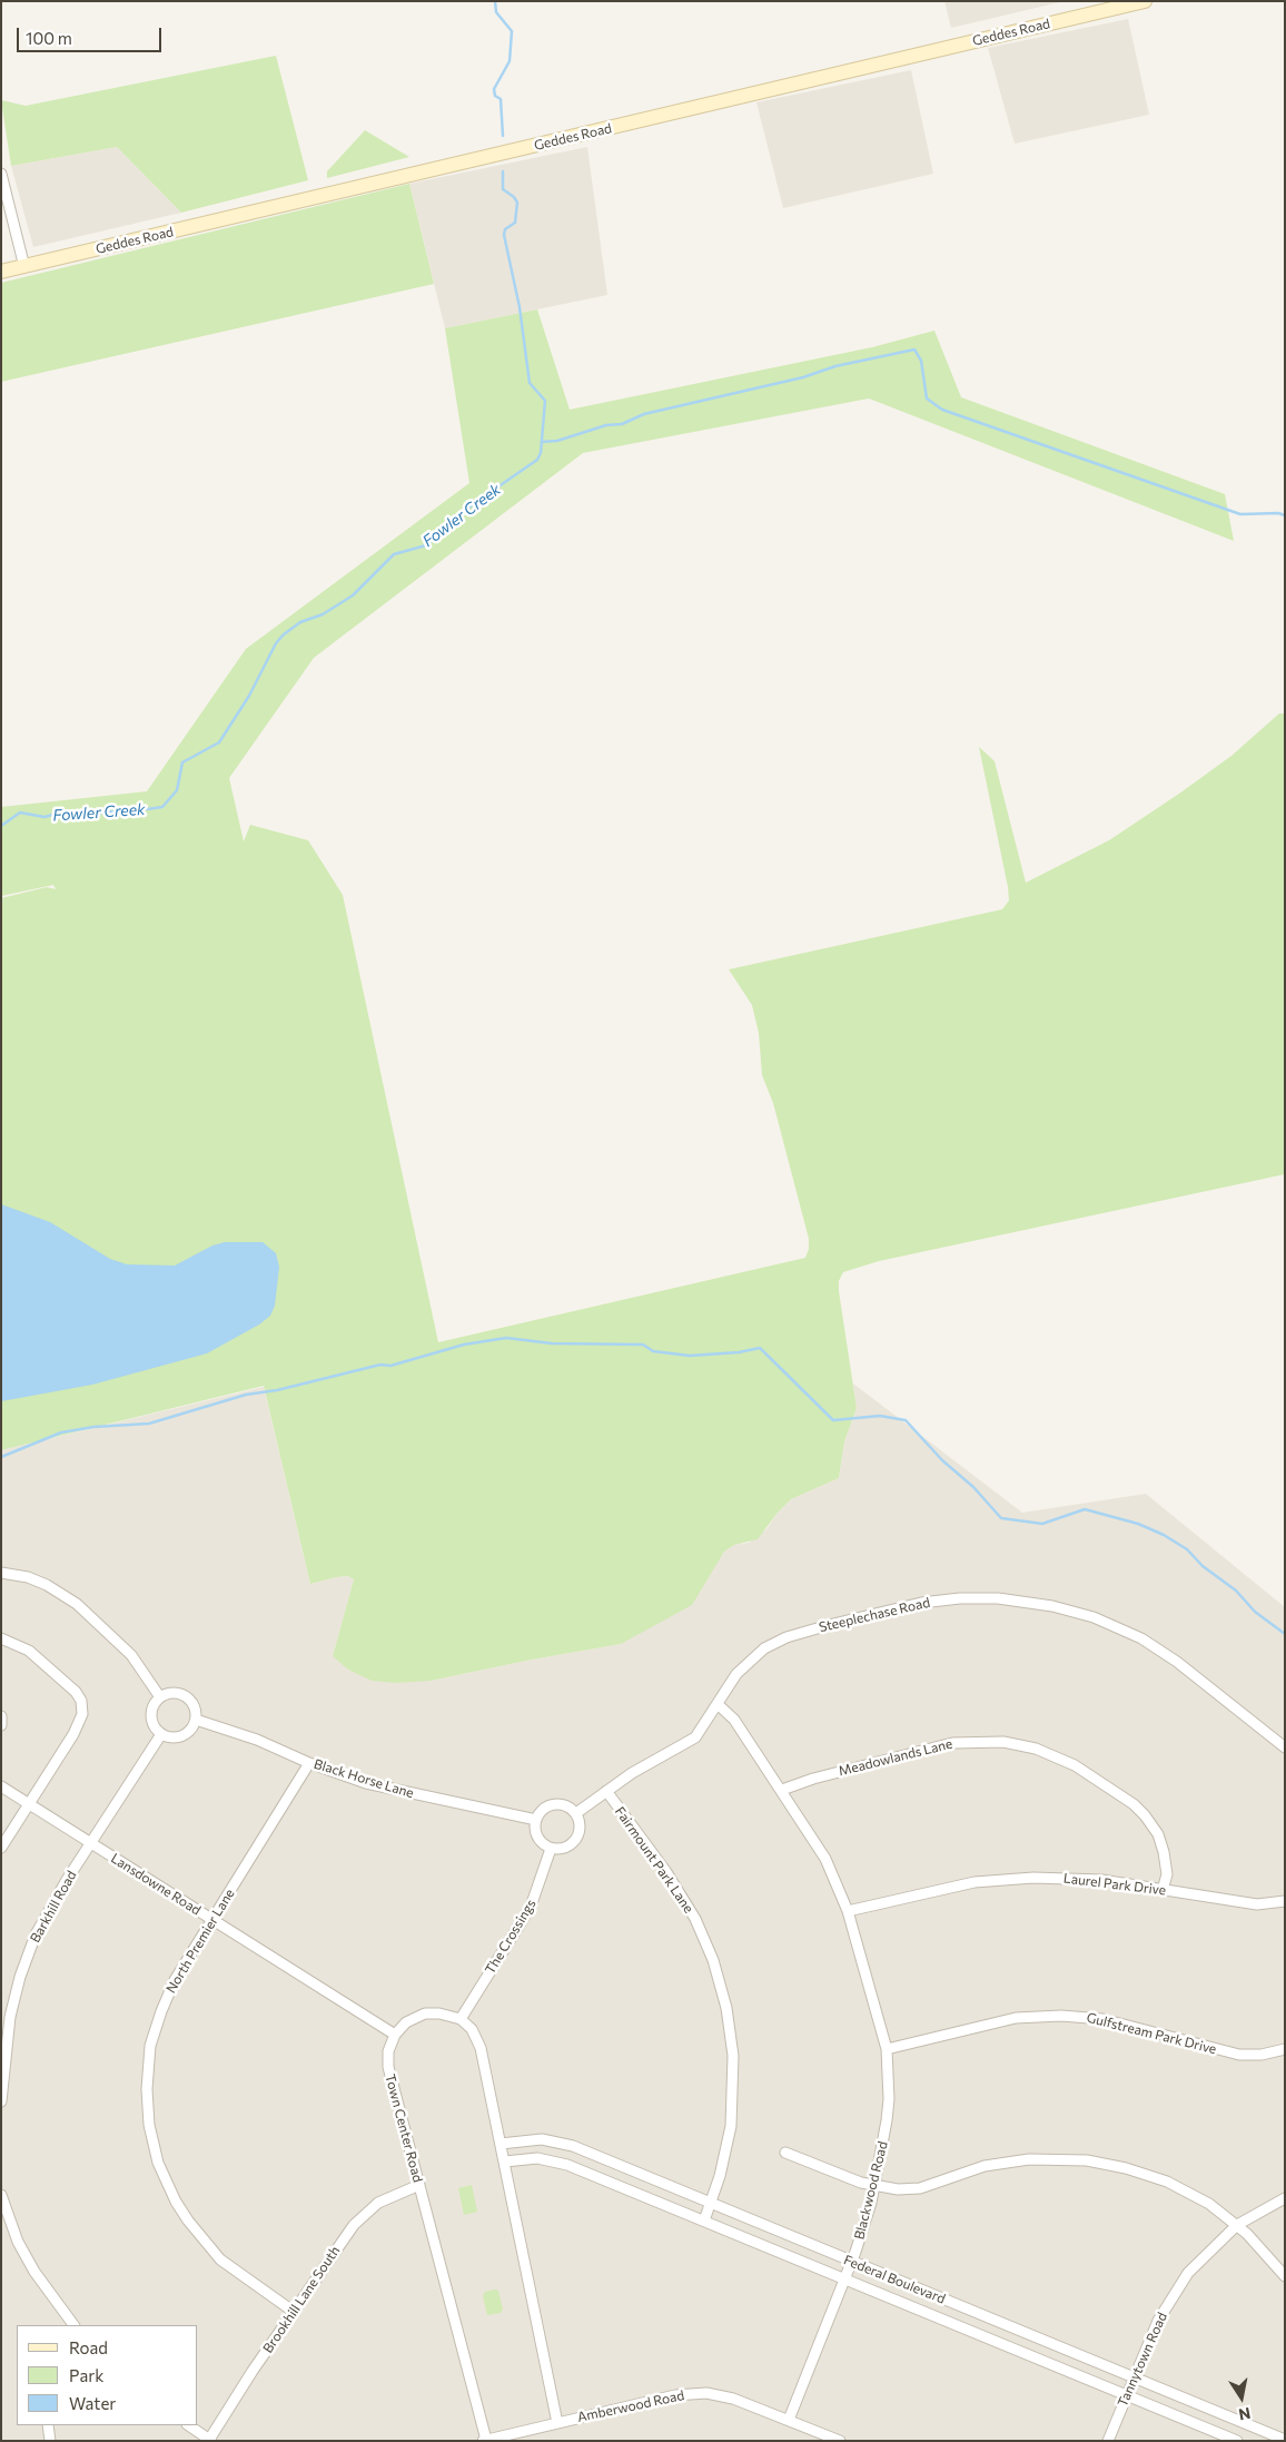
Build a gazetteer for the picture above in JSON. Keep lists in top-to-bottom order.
{
  "streets": {
    "main road": ["Geddes Road"],
    "street": [
      "Steeplechase Road",
      "Meadowlands Lane",
      "Black Horse Lane",
      "Fairmount Park Lane",
      "Lansdowne Road",
      "Laurel Park Drive",
      "Barkhill Road",
      "The Crossings",
      "North Premier Lane",
      "Gulfstream Park Drive",
      "Town Center Road",
      "Blackwood Road",
      "Federal Boulevard",
      "Brookhill Lane South",
      "Tannytown Road",
      "Amberwood Road"
    ]
  },
  "crossings": [
    ["Steeplechase Road", "Blackwood Road"],
    ["Meadowlands Lane", "Laurel Park Drive"],
    ["Meadowlands Lane", "Blackwood Road"],
    ["Black Horse Lane", "Barkhill Road"],
    ["Black Horse Lane", "The Crossings"],
    ["Black Horse Lane", "North Premier Lane"],
    ["Fairmount Park Lane", "Federal Boulevard"],
    ["Lansdowne Road", "Barkhill Road"],
    ["Lansdowne Road", "North Premier Lane"],
    ["Lansdowne Road", "Town Center Road"],
    ["Laurel Park Drive", "Blackwood Road"],
    ["North Premier Lane", "Brookhill Lane South"],
    ["Gulfstream Park Drive", "Blackwood Road"],
    ["Town Center Road", "Brookhill Lane South"],
    ["Town Center Road", "Amberwood Road"],
    ["Blackwood Road", "Federal Boulevard"],
    ["Blackwood Road", "Amberwood Road"],
    ["Federal Boulevard", "Tannytown Road"]
  ],
  "water": ["Fowler Creek"],
  "legend": ["Road", "Park", "Water"],
  "scale_bar": "100 m",
  "north": "bottom"
}
